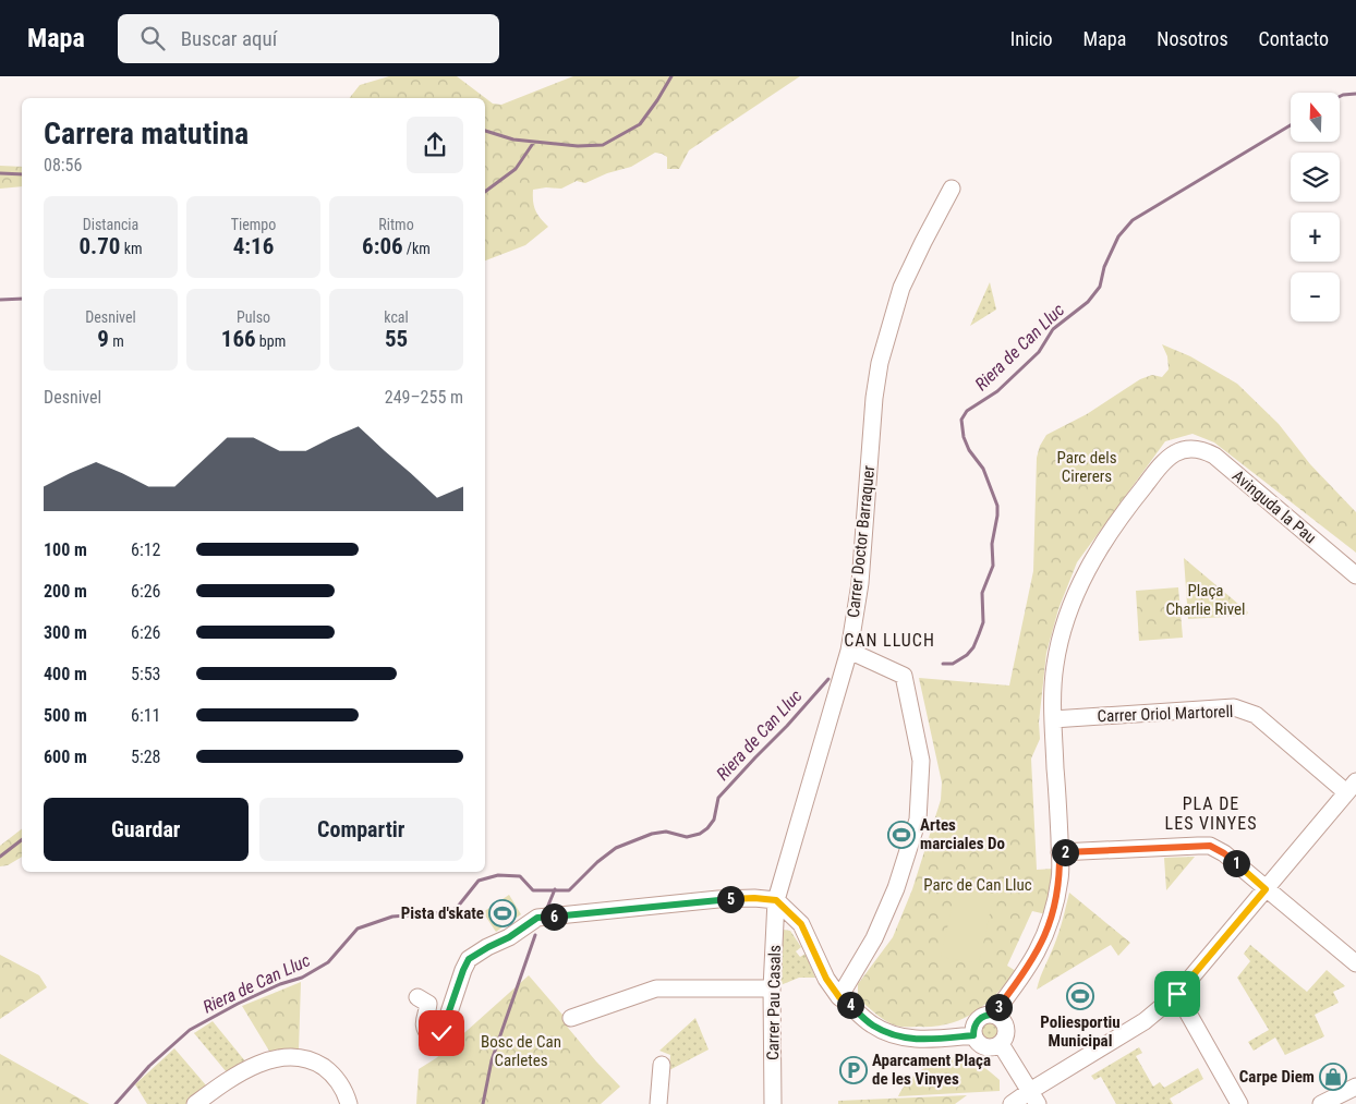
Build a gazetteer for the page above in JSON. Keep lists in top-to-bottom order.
{
  "streets": {
    "street": [
      "Avinguda la Pau",
      "Carrer Doctor Barraquer",
      "Carrer Oriol Martorell",
      "Carrer Pau Casals"
    ]
  },
  "crossings": [
    ["Avinguda la Pau", "Carrer Oriol Martorell"],
    ["Carrer Doctor Barraquer", "Carrer Pau Casals"]
  ],
  "districts": ["CAN LLUCH", "PLA DE LES VINYES"],
  "water": ["Riera de Can Lluc"],
  "parks": [
    "Parc dels Cirerers",
    "Plaça Charlie Rivel",
    "Parc de Can Lluc",
    "Bosc de Can Carletes"
  ],
  "places": {
    "sports": ["Artes marciales Do", "Pista d'skate", "Poliesportiu Municipal"],
    "parking": ["Aparcament Plaça de les Vinyes"],
    "shop": ["Carpe Diem"]
  },
  "north": "top",
  "page": {
    "header": "Mapa",
    "search": "Buscar aquí",
    "nav": [
      "Inicio",
      "Mapa",
      "Nosotros",
      "Contacto"
    ],
    "map_buttons": ["+", "−"],
    "heading": ["Carrera matutina", "08:56"],
    "stats": [
      ["Distancia", "0.70 km"],
      ["Tiempo", "4:16"],
      ["Ritmo", "6:06 /km"],
      ["Desnivel", "9 m"],
      ["Pulso", "166 bpm"],
      ["kcal", "55"]
    ],
    "chart": ["Desnivel", "249–255 m"],
    "list": [
      {
        "name": "100 m",
        "note": "6:12"
      },
      {
        "name": "200 m",
        "note": "6:26"
      },
      {
        "name": "300 m",
        "note": "6:26"
      },
      {
        "name": "400 m",
        "note": "5:53"
      },
      {
        "name": "500 m",
        "note": "6:11"
      },
      {
        "name": "600 m",
        "note": "5:28"
      }
    ],
    "buttons": ["Guardar", "Compartir"],
    "pins": [
      "2",
      "1",
      "5",
      "6",
      "4",
      "3"
    ]
  }
}
